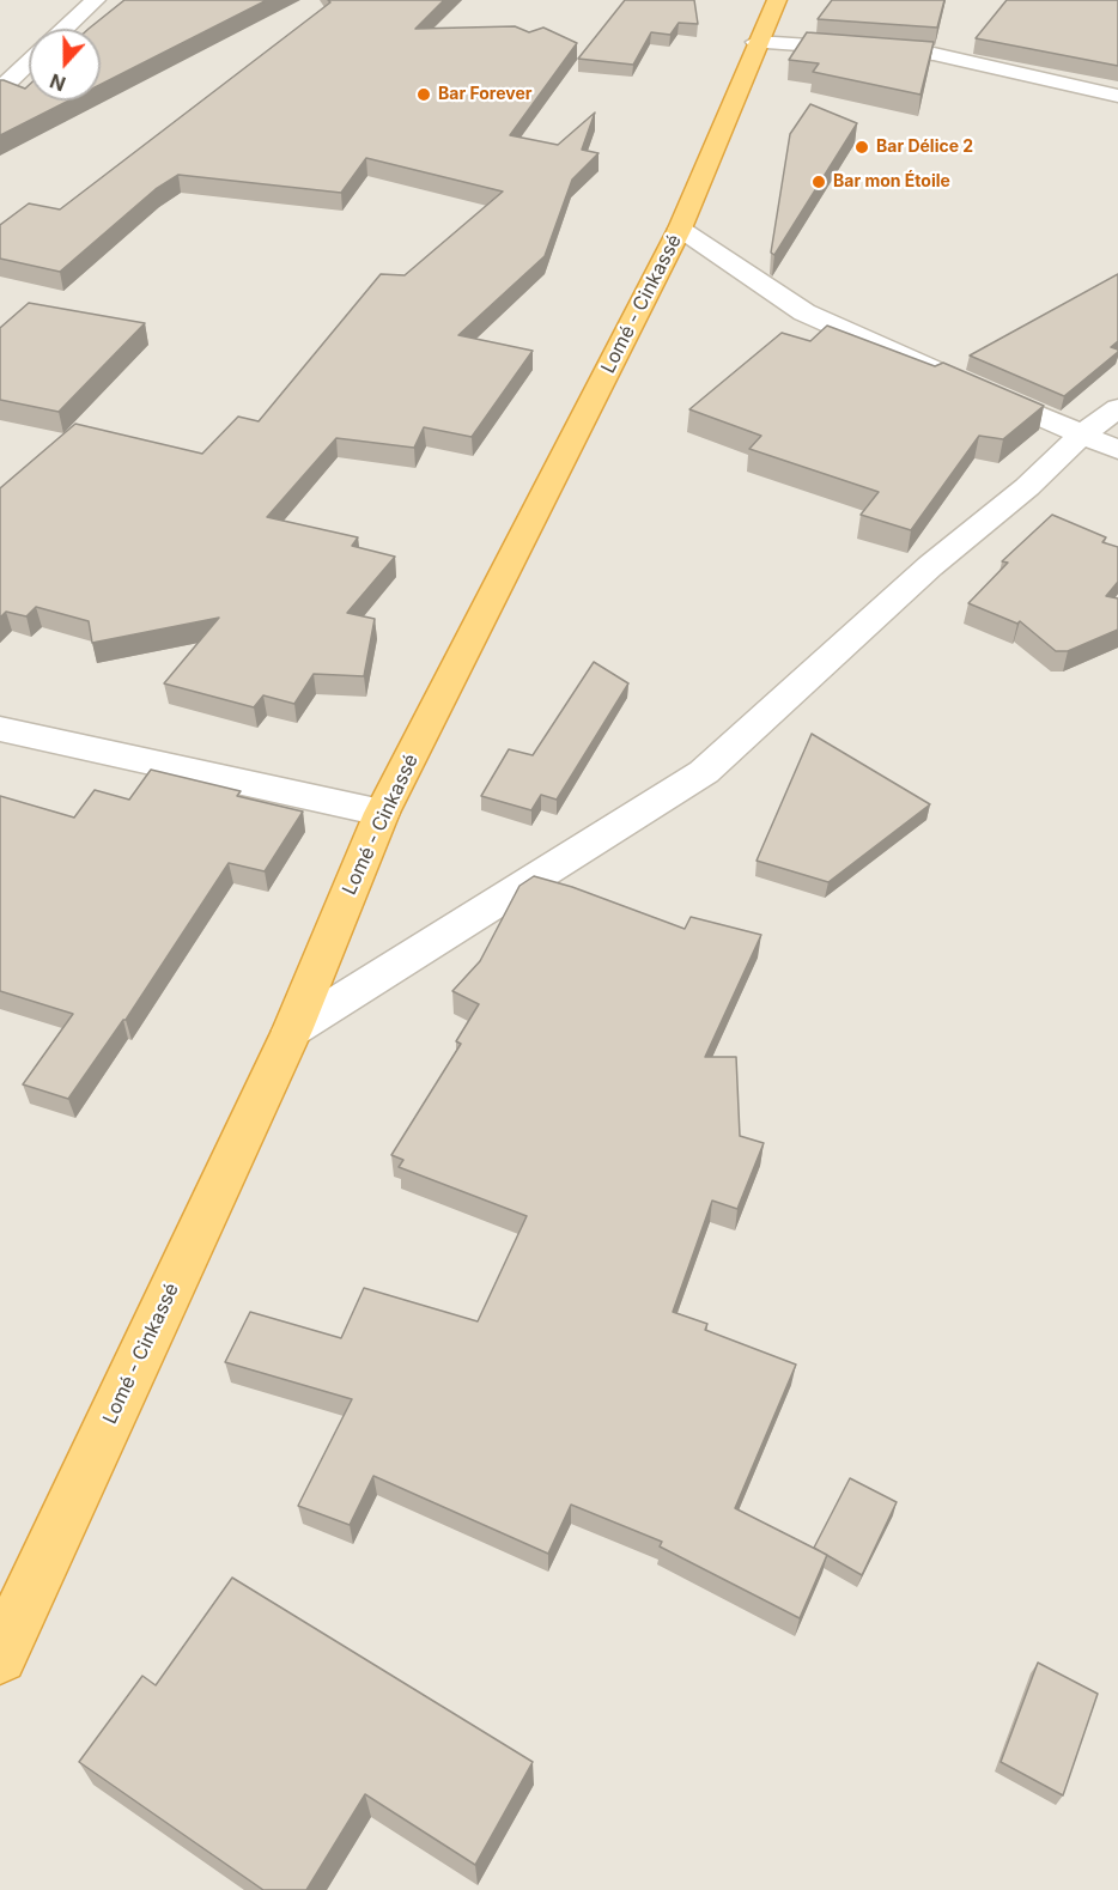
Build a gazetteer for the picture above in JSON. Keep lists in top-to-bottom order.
{
  "streets": {
    "highway": ["Lomé - Cinkassé"]
  },
  "places": ["Bar Forever", "Bar Délice 2", "Bar mon Étoile"],
  "north": "bottom"
}
